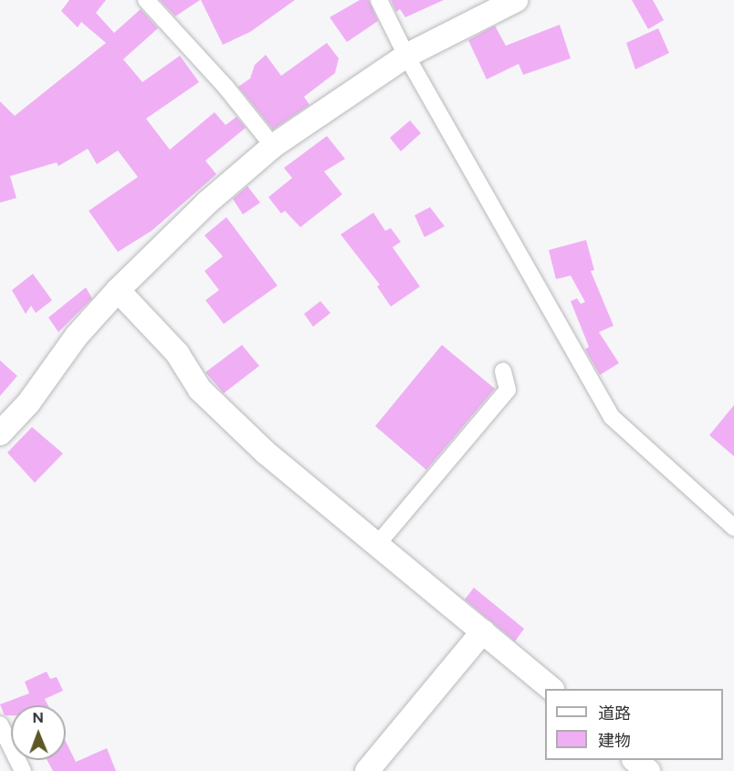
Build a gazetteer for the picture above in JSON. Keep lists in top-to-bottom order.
{
  "legend": ["道路", "建物"],
  "north": "top"
}
